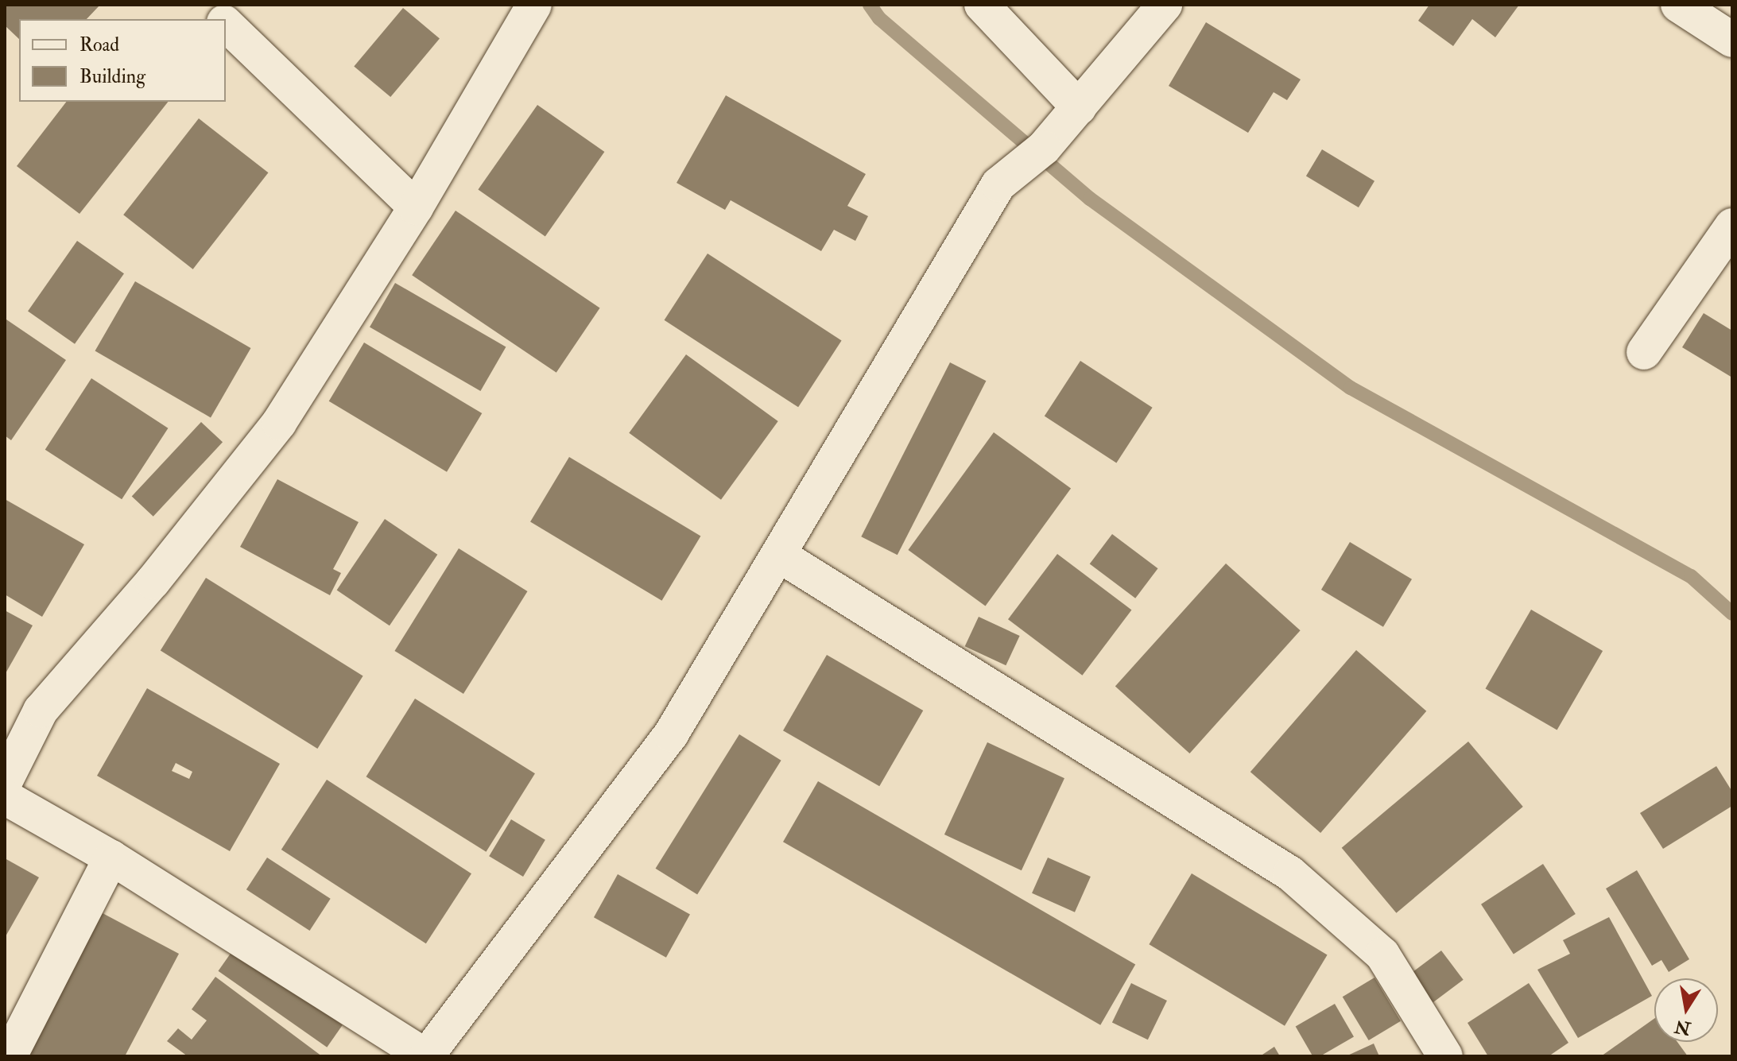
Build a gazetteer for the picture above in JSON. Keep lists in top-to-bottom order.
{
  "legend": ["Road", "Building"],
  "north": "bottom"
}
